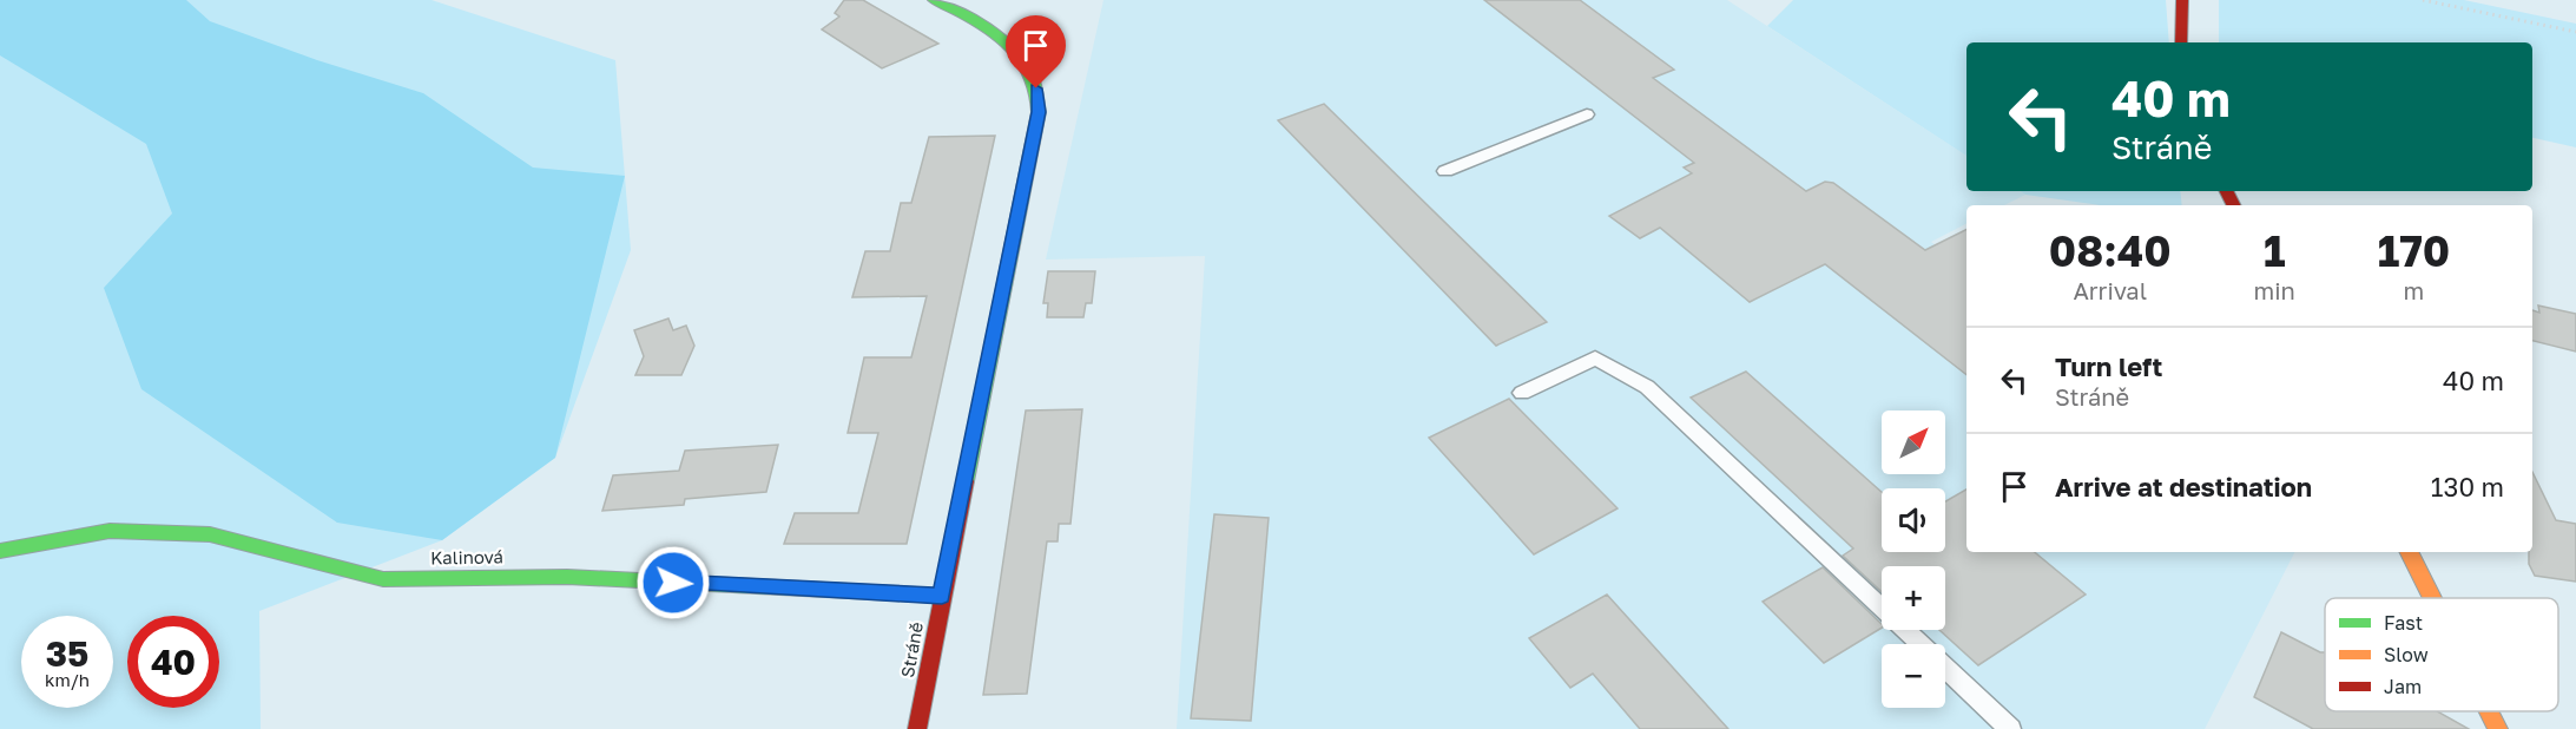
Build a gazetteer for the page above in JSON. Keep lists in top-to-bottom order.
{
  "streets": {
    "street": ["Kalinová", "Stráně"]
  },
  "crossings": [
    ["Kalinová", "Stráně"]
  ],
  "legend": ["Fast", "Slow", "Jam"],
  "north": "top right",
  "page": {
    "turn": ["40 m", "Stráně"],
    "eta": [
      "08:40",
      "Arrival",
      "1",
      "min",
      "170",
      "m"
    ],
    "list": [
      {
        "name": "Turn left",
        "note": "Stráně",
        "value": "40 m"
      },
      {
        "name": "Arrive at destination",
        "value": "130 m"
      }
    ],
    "map_buttons": ["+", "−"],
    "speed": "35 km/h",
    "limit": "40"
  }
}
